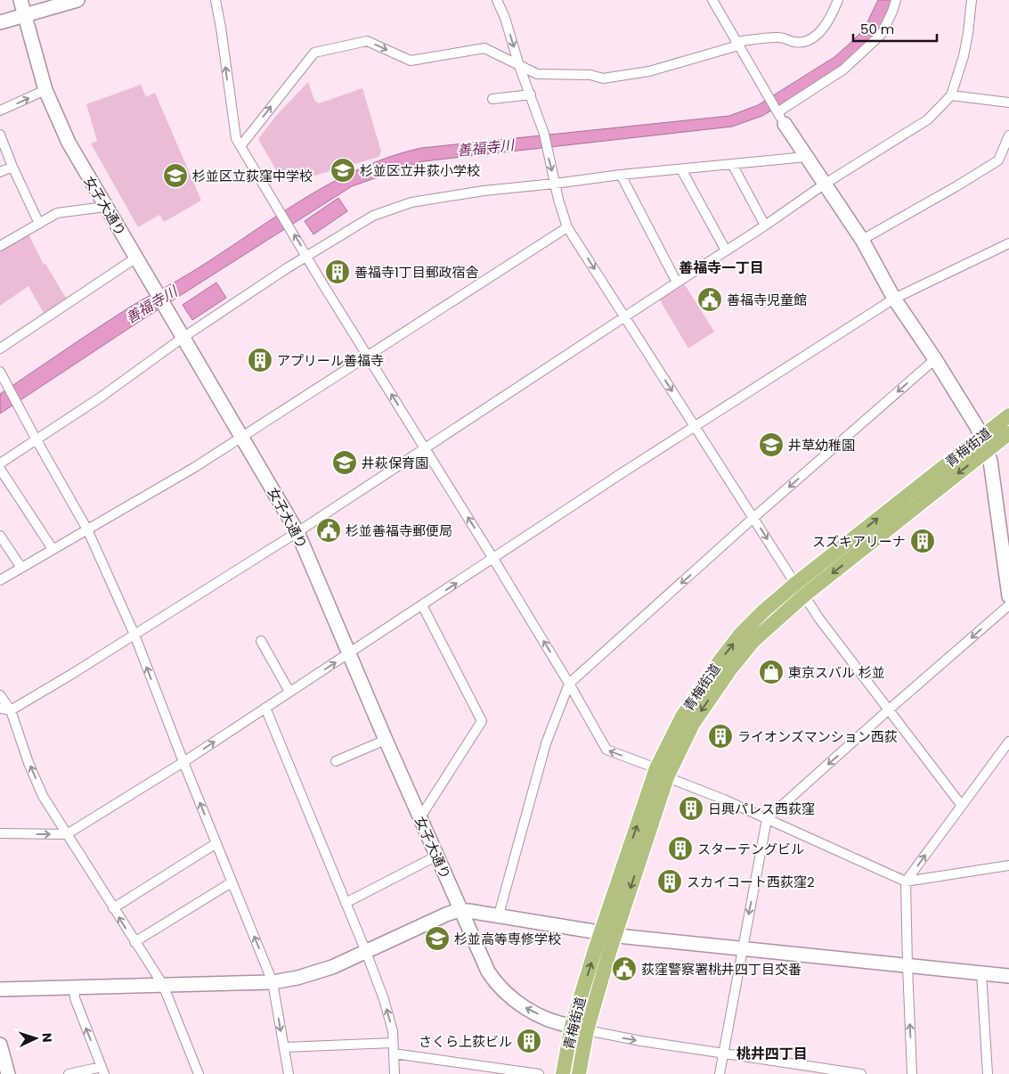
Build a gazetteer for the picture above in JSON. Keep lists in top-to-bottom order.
{
  "streets": {
    "main road": ["青梅街道"],
    "street": ["女子大通り"]
  },
  "crossings": [
    ["女子大通り", "青梅街道"]
  ],
  "districts": ["善福寺一丁目", "桃井四丁目"],
  "water": ["善福寺川"],
  "places": {
    "school or university": [
      "杉並区立井荻小学校",
      "杉並区立荻窪中学校",
      "井草幼稚園",
      "井萩保育園",
      "杉並高等専修学校"
    ],
    "building": [
      "善福寺1丁目郵政宿舎",
      "アプリール善福寺",
      "スズキアリーナ",
      "ライオンズマンション西荻",
      "日興パレス西荻窪",
      "スターテングビル",
      "スカイコート西荻窪2",
      "さくら上荻ビル"
    ],
    "public building": ["善福寺児童館", "杉並善福寺郵便局", "荻窪警察署桃井四丁目交番"],
    "shop": ["東京スバル 杉並"]
  },
  "scale_bar": "50 m",
  "north": "right"
}
